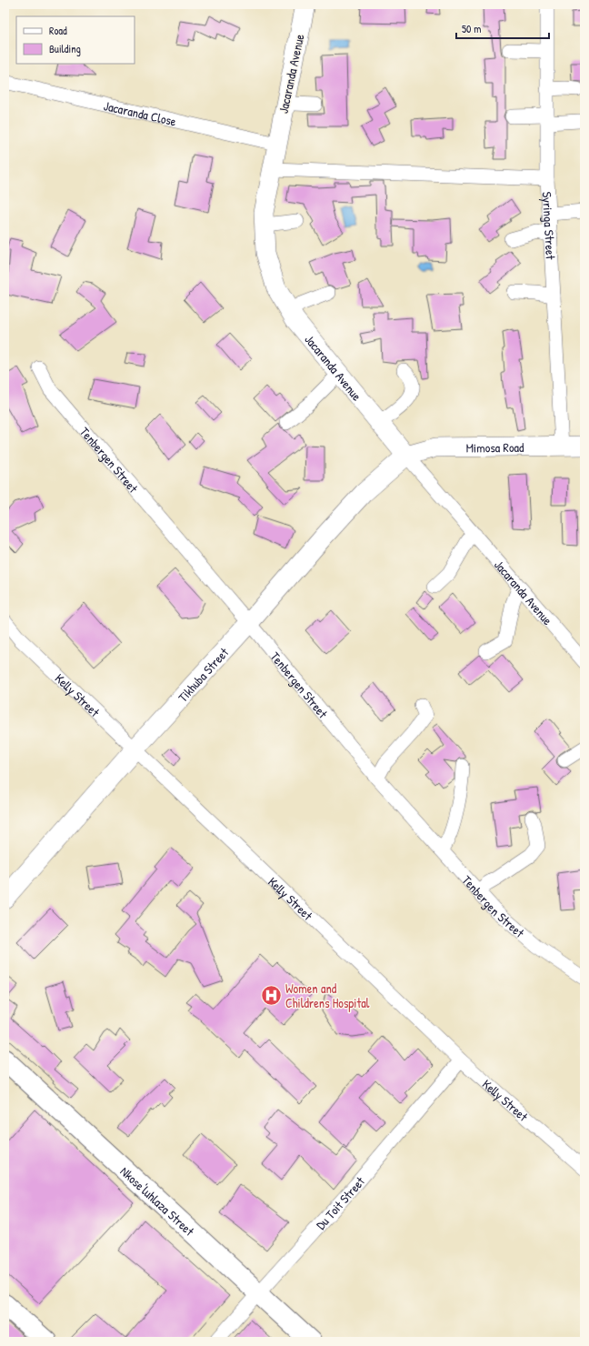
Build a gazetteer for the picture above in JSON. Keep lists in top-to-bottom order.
{
  "streets": {
    "main road": ["Nkose'luhlaza Street"],
    "street": [
      "Jacaranda Avenue",
      "Jacaranda Close",
      "Syringa Street",
      "Mimosa Road",
      "Tenbergen Street",
      "Tikhuba Street",
      "Kelly Street",
      "Du Toit Street"
    ]
  },
  "crossings": [
    ["Jacaranda Avenue", "Jacaranda Close"],
    ["Jacaranda Avenue", "Mimosa Road"],
    ["Jacaranda Avenue", "Tikhuba Street"],
    ["Syringa Street", "Mimosa Road"],
    ["Mimosa Road", "Tikhuba Street"],
    ["Tenbergen Street", "Tikhuba Street"],
    ["Tikhuba Street", "Kelly Street"],
    ["Kelly Street", "Du Toit Street"],
    ["Nkose'luhlaza Street", "Du Toit Street"]
  ],
  "places": {
    "hospital": ["Women and Childrens Hospital"]
  },
  "legend": ["Road", "Building"],
  "scale_bar": "50 m"
}
